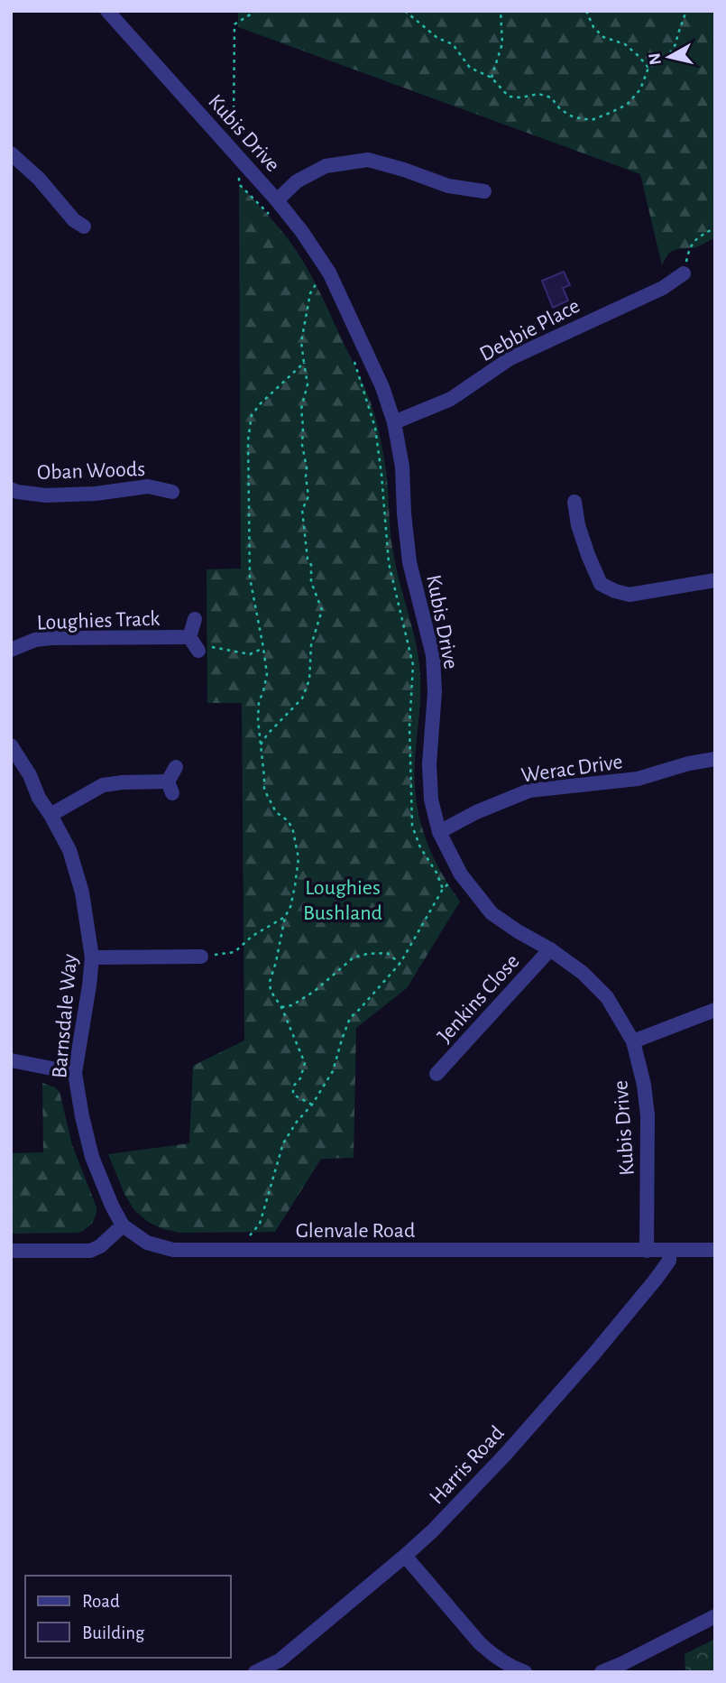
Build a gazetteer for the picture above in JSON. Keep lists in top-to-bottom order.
{
  "streets": {
    "street": [
      "Kubis Drive",
      "Debbie Place",
      "Oban Woods",
      "Loughies Track",
      "Werac Drive",
      "Jenkins Close",
      "Barnsdale Way",
      "Glenvale Road",
      "Harris Road"
    ]
  },
  "crossings": [
    ["Kubis Drive", "Debbie Place"],
    ["Kubis Drive", "Werac Drive"],
    ["Kubis Drive", "Jenkins Close"],
    ["Kubis Drive", "Glenvale Road"],
    ["Barnsdale Way", "Glenvale Road"],
    ["Glenvale Road", "Harris Road"]
  ],
  "parks": ["Loughies Bushland"],
  "legend": ["Road", "Building"],
  "north": "left"
}
